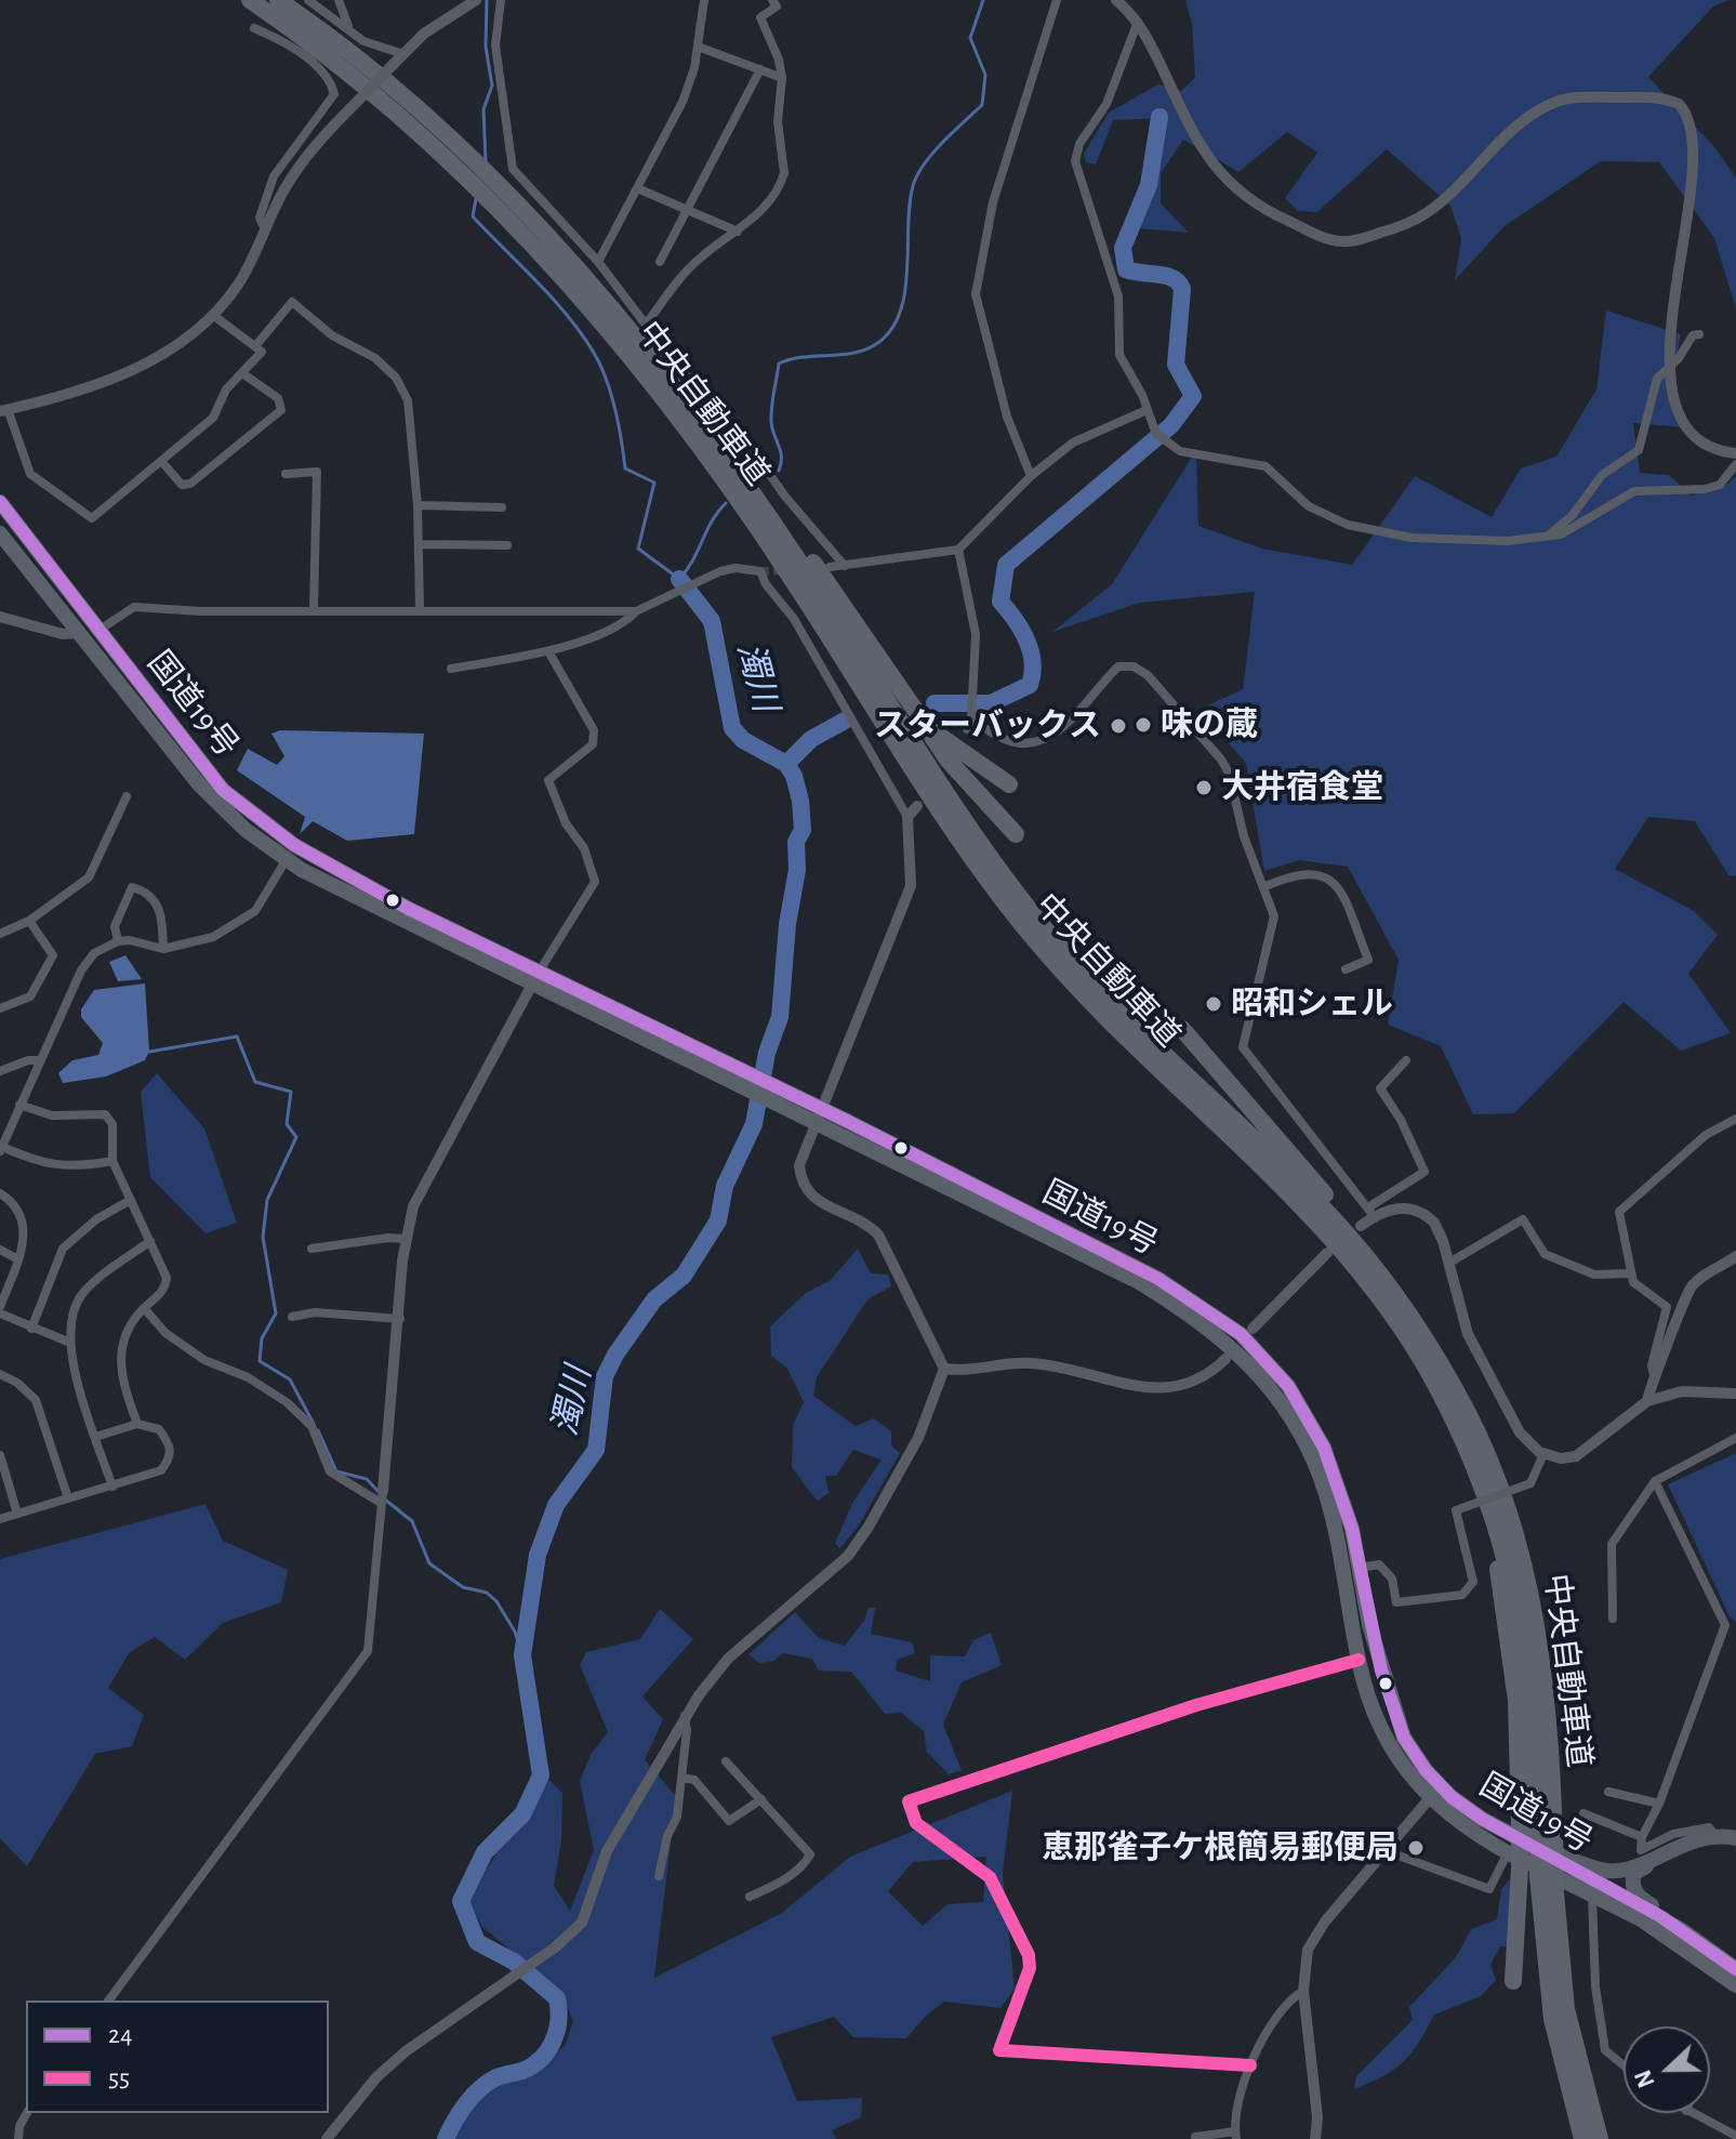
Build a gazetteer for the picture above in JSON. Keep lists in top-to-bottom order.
{
  "streets": {
    "highway": ["中央自動車道", "国道19号"]
  },
  "crossings": [
    ["中央自動車道", "国道19号"]
  ],
  "water": ["濁川"],
  "places": [
    "味の蔵",
    "スターバックス",
    "大井宿食堂",
    "昭和シェル",
    "恵那雀子ケ根簡易郵便局"
  ],
  "lines": ["transit line 24", "transit line 55"],
  "legend": ["24", "55"],
  "north": "left"
}
